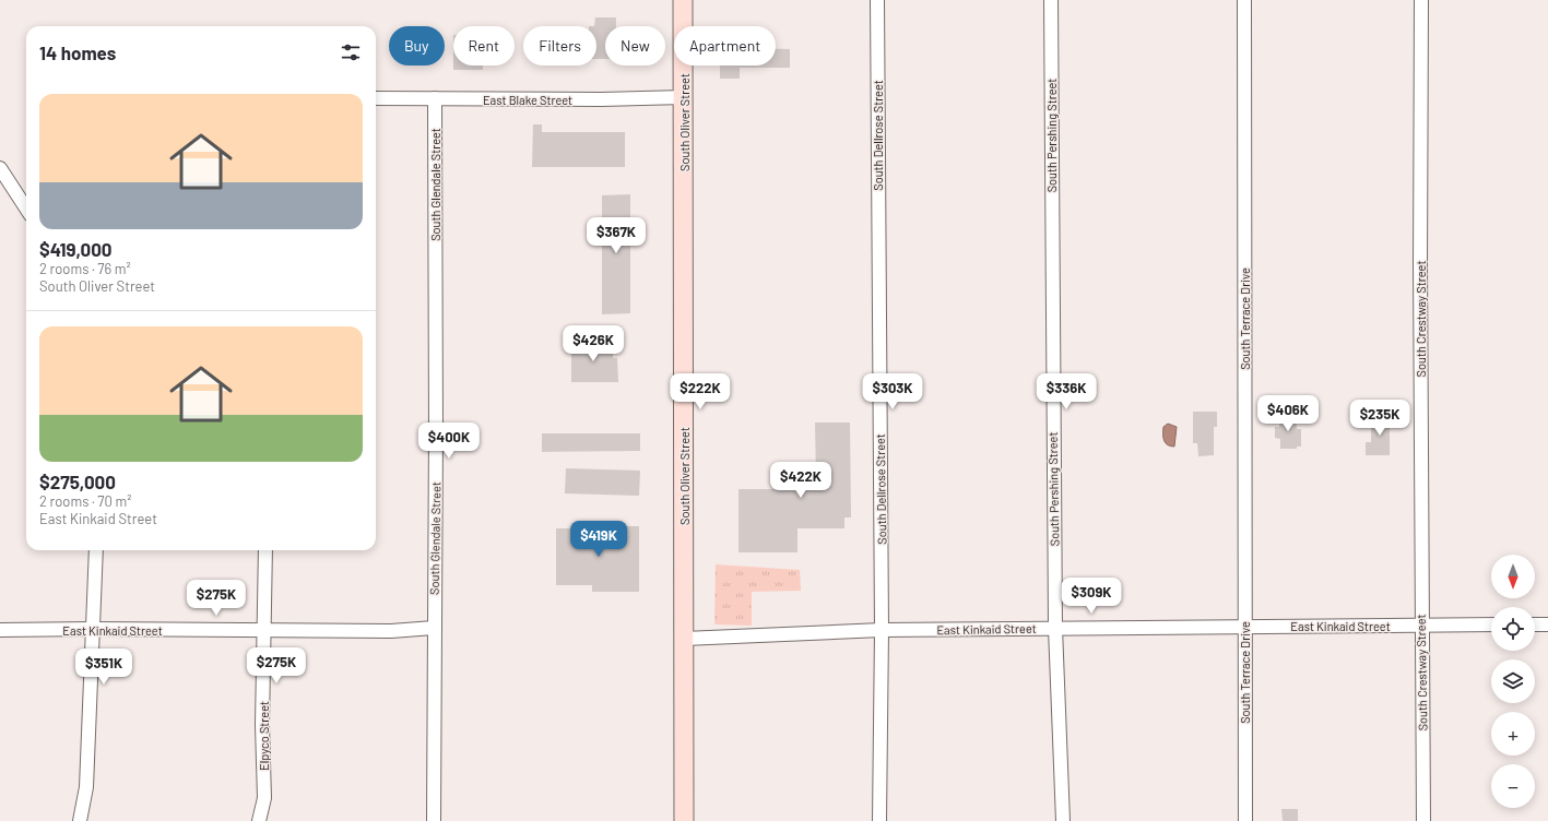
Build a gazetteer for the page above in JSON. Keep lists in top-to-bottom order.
{
  "streets": {
    "main road": ["South Oliver Street"],
    "street": [
      "East Blake Street",
      "South Dellrose Street",
      "South Pershing Street",
      "South Glendale Street",
      "South Terrace Drive",
      "South Crestway Street",
      "East Kinkaid Street",
      "Elpyco Street"
    ]
  },
  "crossings": [
    ["East Blake Street", "South Oliver Street"],
    ["East Blake Street", "South Glendale Street"],
    ["South Oliver Street", "East Kinkaid Street"],
    ["South Dellrose Street", "East Kinkaid Street"],
    ["South Pershing Street", "East Kinkaid Street"],
    ["South Glendale Street", "East Kinkaid Street"],
    ["South Terrace Drive", "East Kinkaid Street"],
    ["South Crestway Street", "East Kinkaid Street"],
    ["East Kinkaid Street", "Elpyco Street"]
  ],
  "north": "bottom",
  "page": {
    "chip": [
      "Buy",
      "Rent",
      "Filters",
      "New",
      "Apartment"
    ],
    "heading": "14 homes",
    "list": [
      {
        "name": "$419,000",
        "note": "2 rooms · 76 m² · South Oliver Street"
      },
      {
        "name": "$275,000",
        "note": "2 rooms · 70 m² · East Kinkaid Street"
      }
    ],
    "price": [
      "$367K",
      "$426K",
      "$222K",
      "$303K",
      "$336K",
      "$406K",
      "$235K",
      "$400K",
      "$422K",
      "$419K",
      "$309K",
      "$275K",
      "$275K",
      "$351K"
    ],
    "map_buttons": ["+", "−"]
  }
}
